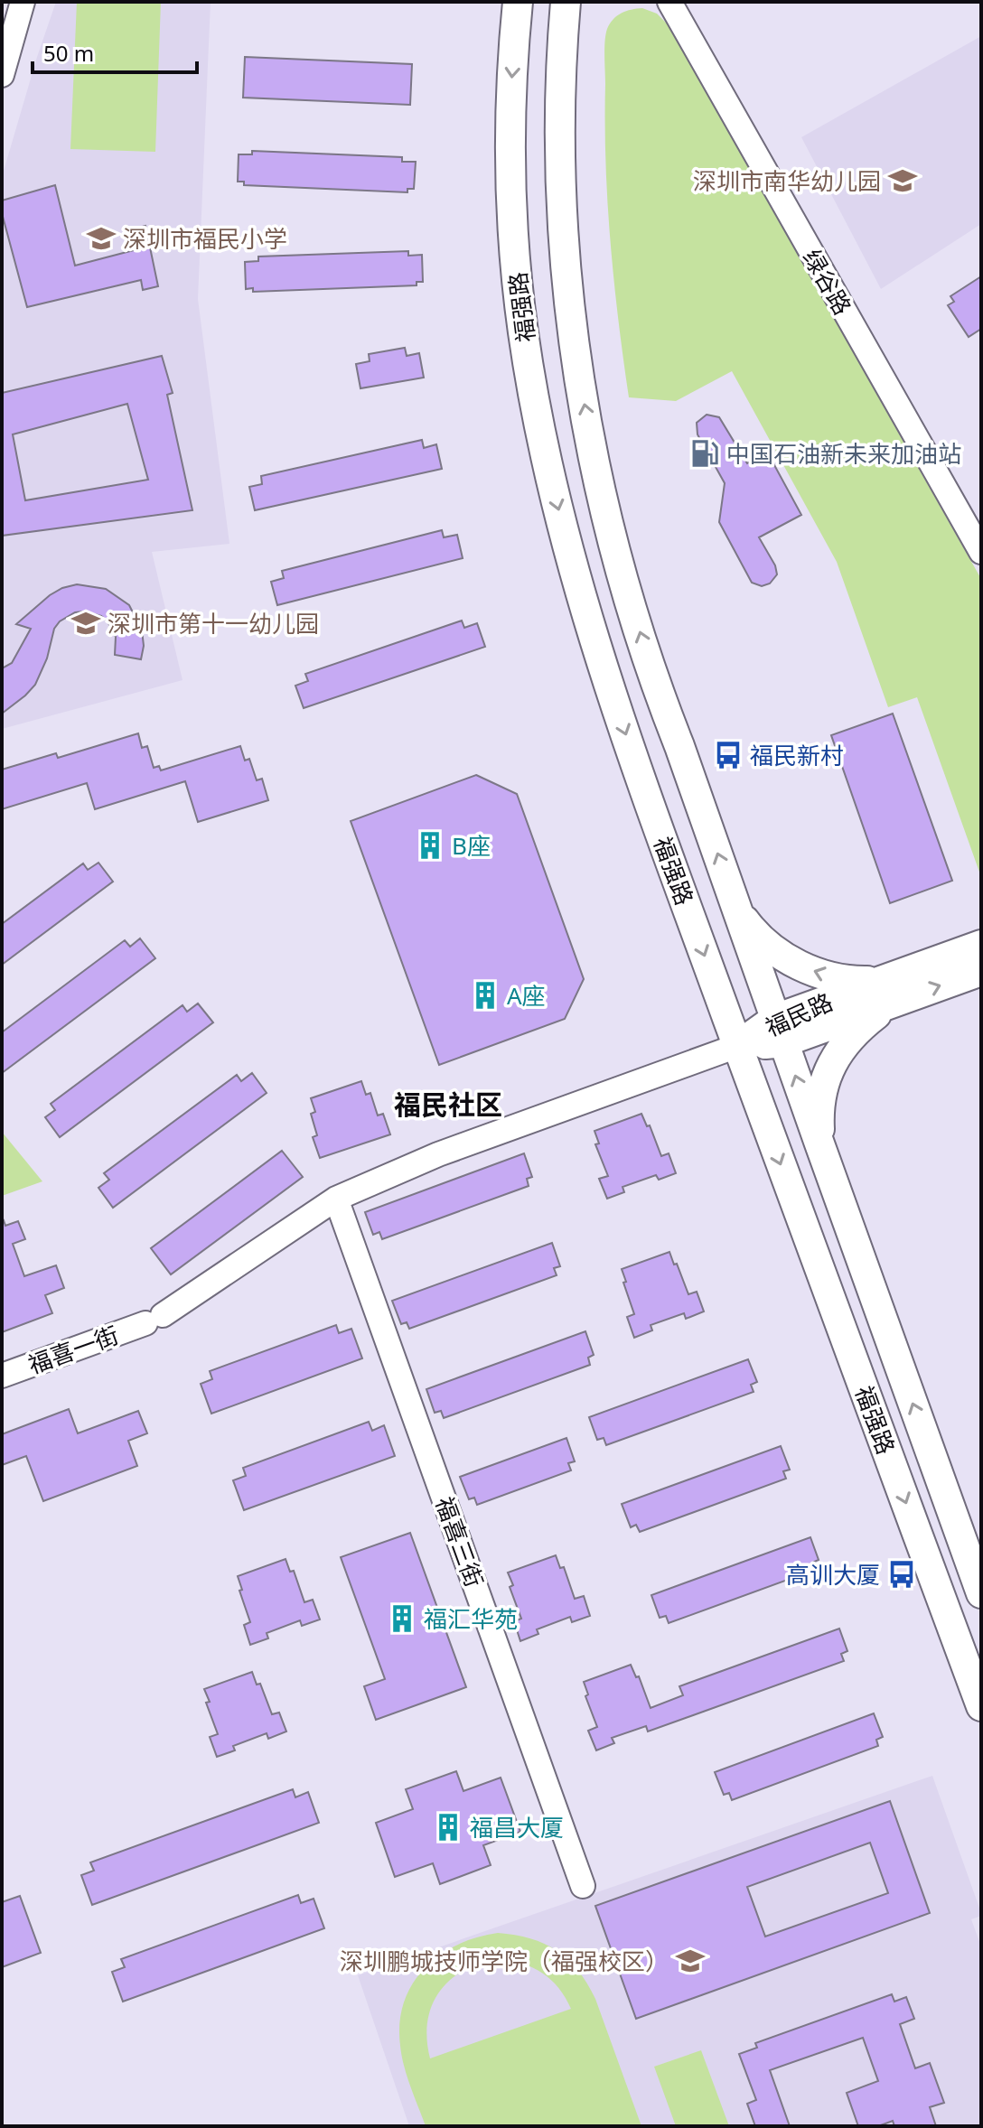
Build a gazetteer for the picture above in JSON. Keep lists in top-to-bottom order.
{
  "streets": {
    "main road": ["福强路", "福民路"],
    "street": ["绿谷路", "福喜一街", "福喜三街"]
  },
  "crossings": [
    ["福强路", "福民路"],
    ["福强路", "福喜一街"],
    ["福民路", "福喜一街"],
    ["福喜一街", "福喜三街"]
  ],
  "districts": ["福民社区"],
  "places": {
    "school or university": [
      "深圳市南华幼儿园",
      "深圳市福民小学",
      "深圳市第十一幼儿园",
      "深圳鹏城技师学院（福强校区）"
    ],
    "fuel station": ["中国石油新未来加油站"],
    "bus stop": ["福民新村", "高训大厦"],
    "building": [
      "B座",
      "A座",
      "福汇华苑",
      "福昌大厦"
    ]
  },
  "scale_bar": "50 m"
}
